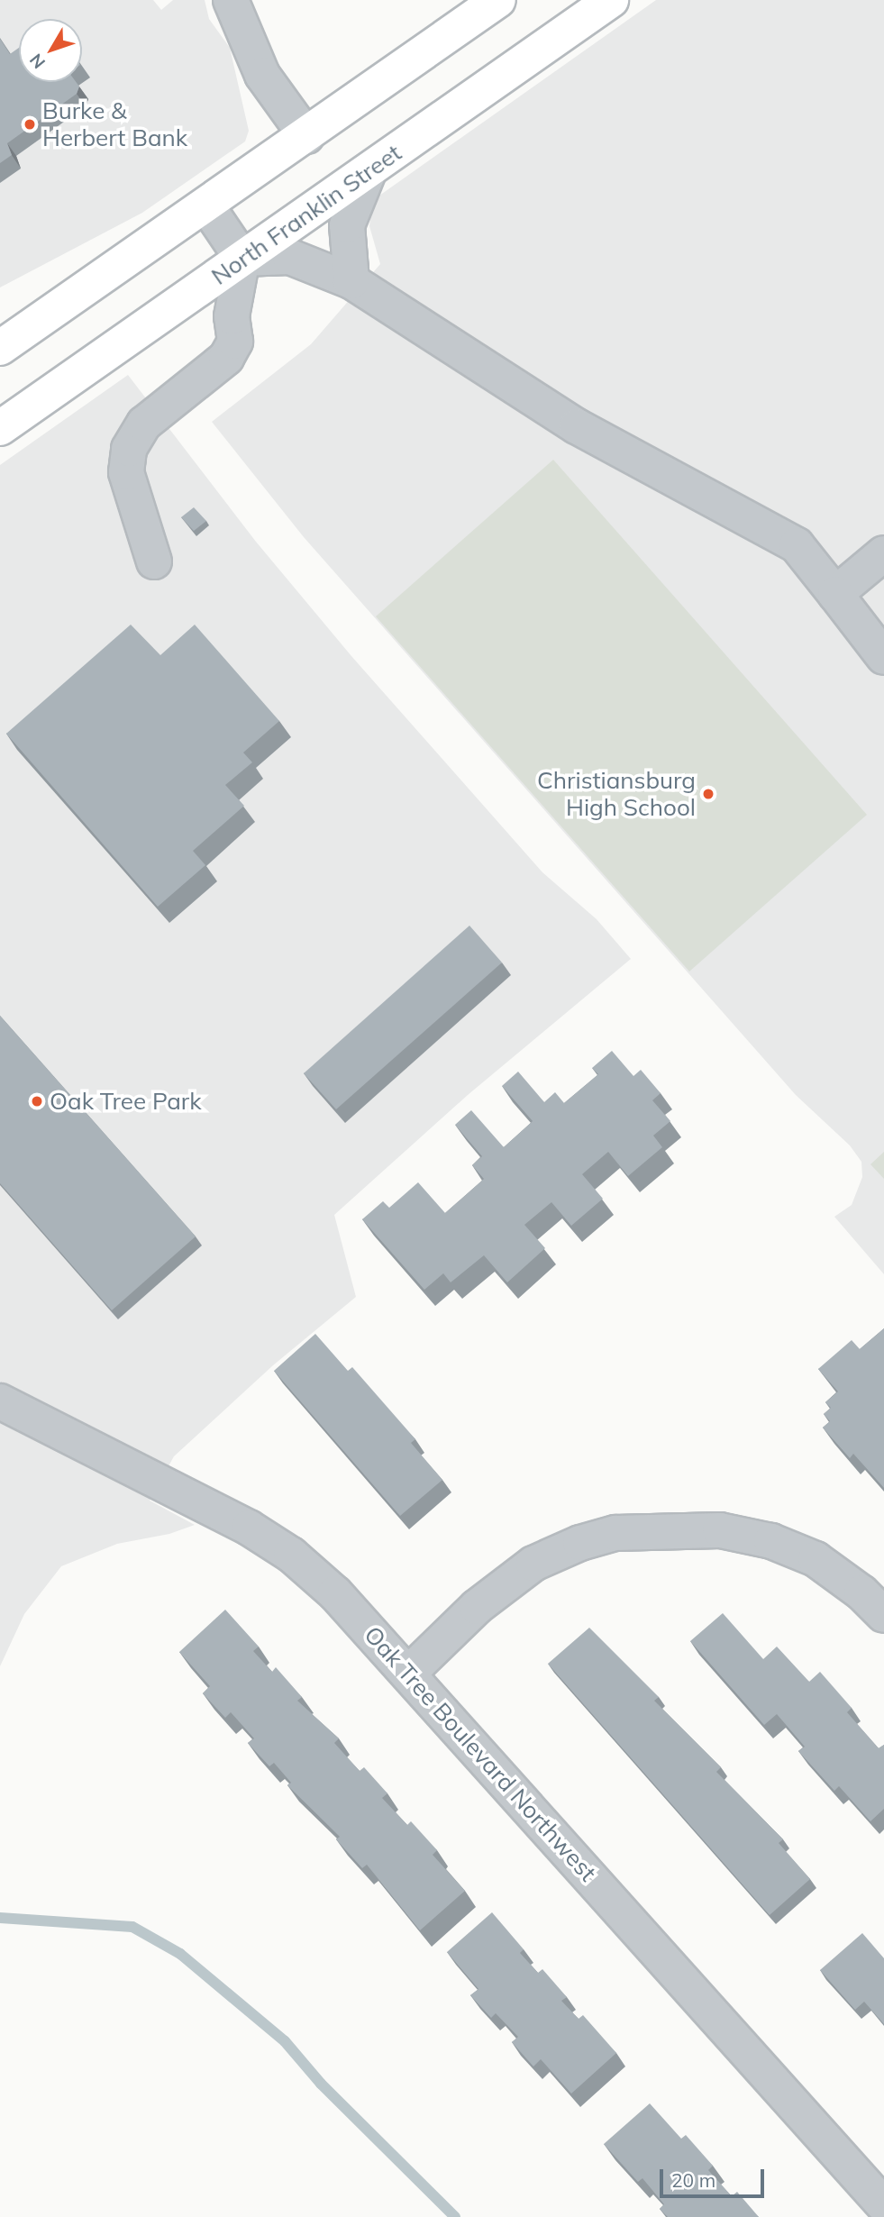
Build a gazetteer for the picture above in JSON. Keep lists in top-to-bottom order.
{
  "streets": {
    "main road": ["North Franklin Street"],
    "street": ["Oak Tree Boulevard Northwest"]
  },
  "places": ["Burke & Herbert Bank", "Christiansburg High School", "Oak Tree Park"],
  "scale_bar": "20 m",
  "north": "bottom left"
}
